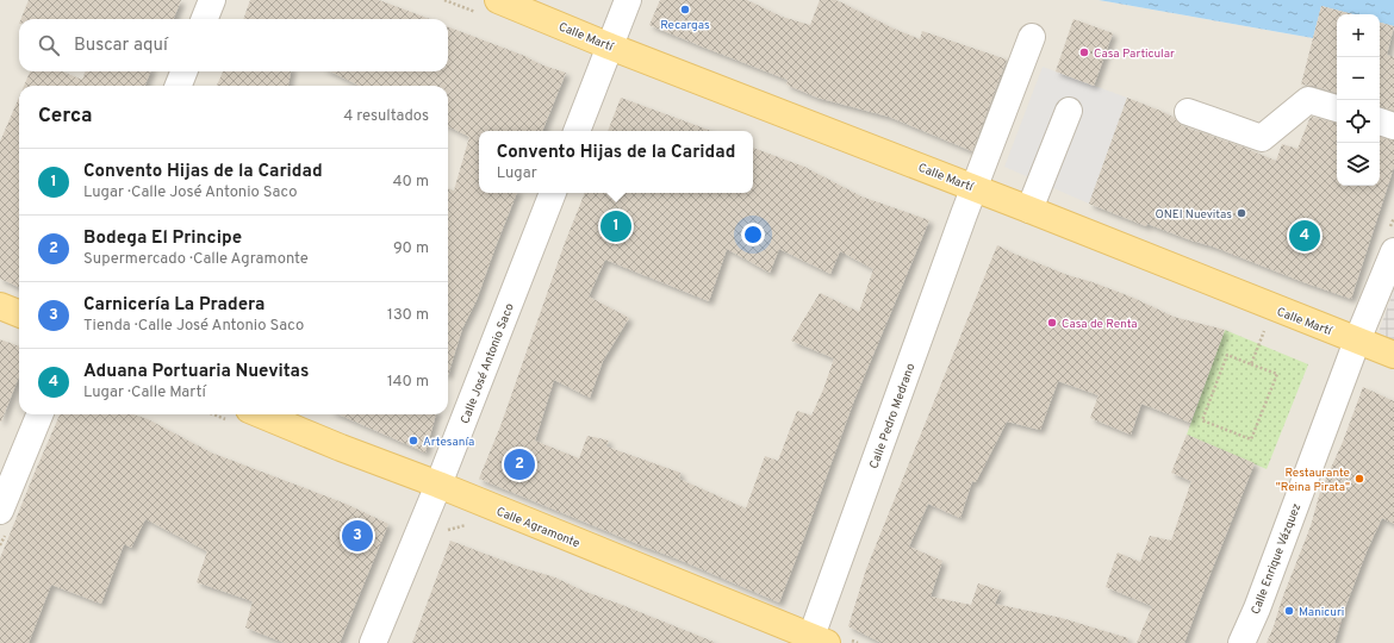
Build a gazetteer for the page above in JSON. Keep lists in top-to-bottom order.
{
  "streets": {
    "main road": ["Calle Martí", "Calle Agramonte"],
    "street": ["Calle José Antonio Saco", "Calle Pedro Medrano", "Calle Enrique Vázquez"]
  },
  "crossings": [
    ["Calle Martí", "Calle Pedro Medrano"],
    ["Calle Martí", "Calle Enrique Vázquez"],
    ["Calle José Antonio Saco", "Calle Agramonte"],
    ["Calle Pedro Medrano", "Calle Agramonte"]
  ],
  "places": [
    "Recargas",
    "Casa Particular",
    "ONEI Nuevitas",
    "Casa de Renta",
    "Artesanía",
    "Restaurante \"Reina Pirata\"",
    "Manicuri"
  ],
  "page": {
    "map_buttons": ["+", "−"],
    "search": "Buscar aquí",
    "heading": ["Cerca", "4 resultados"],
    "popup": ["Convento Hijas de la Caridad", "Lugar"],
    "list": [
      {
        "mark": "1",
        "name": "Convento Hijas de la Caridad",
        "note": "Lugar · Calle José Antonio Saco",
        "value": "40 m"
      },
      {
        "mark": "2",
        "name": "Bodega El Principe",
        "note": "Supermercado · Calle Agramonte",
        "value": "90 m"
      },
      {
        "mark": "3",
        "name": "Carnicería La Pradera",
        "note": "Tienda · Calle José Antonio Saco",
        "value": "130 m"
      },
      {
        "mark": "4",
        "name": "Aduana Portuaria Nuevitas",
        "note": "Lugar · Calle Martí",
        "value": "140 m"
      }
    ],
    "pins": [
      "1",
      "4",
      "2",
      "3"
    ]
  }
}
